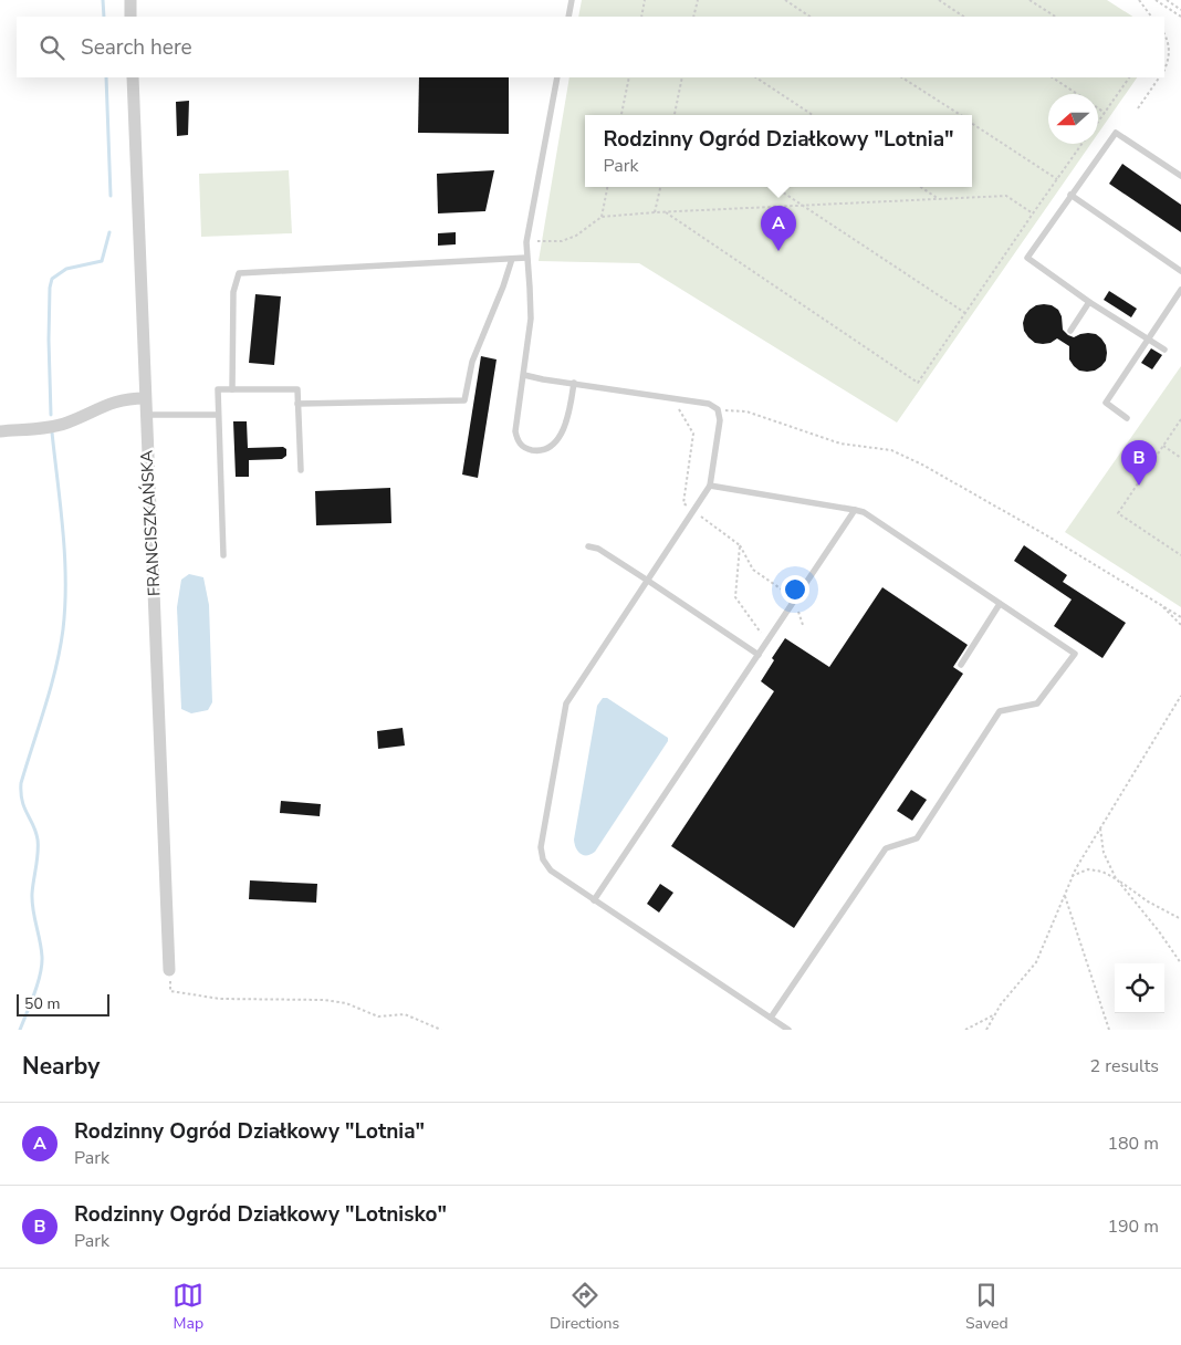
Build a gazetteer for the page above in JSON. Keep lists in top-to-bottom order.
{
  "streets": {
    "street": ["FRANCISZKAŃSKA"]
  },
  "scale_bar": "50 m",
  "north": "left",
  "page": {
    "search": "Search here",
    "popup": ["Rodzinny Ogród Działkowy \"Lotnia\"", "Park"],
    "pins": ["A", "B"],
    "scale": "50 m",
    "heading": ["Nearby", "2 results"],
    "list": [
      {
        "mark": "A",
        "name": "Rodzinny Ogród Działkowy \"Lotnia\"",
        "note": "Park",
        "value": "180 m"
      },
      {
        "mark": "B",
        "name": "Rodzinny Ogród Działkowy \"Lotnisko\"",
        "note": "Park",
        "value": "190 m"
      }
    ],
    "nav": ["Map", "Directions", "Saved"]
  }
}
